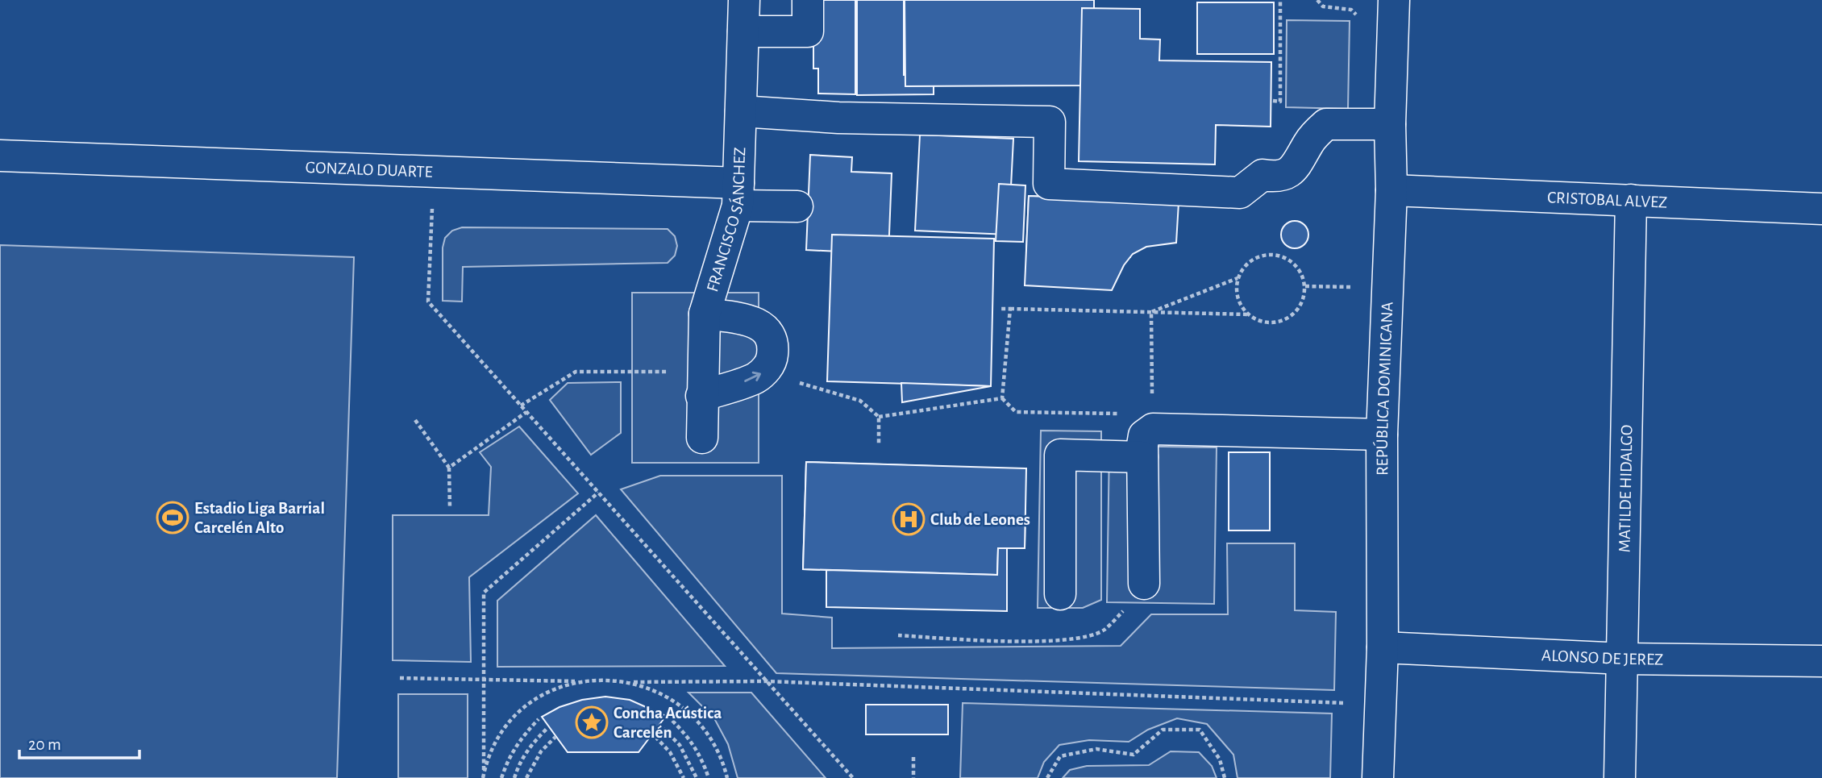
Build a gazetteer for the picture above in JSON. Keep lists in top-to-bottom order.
{
  "streets": {
    "street": [
      "GONZALO DUARTE",
      "CRISTOBAL ALVEZ",
      "FRANCISCO SÁNCHEZ",
      "REPÚBLICA DOMINICANA",
      "MATILDE HIDALGO",
      "ALONSO DE JEREZ"
    ]
  },
  "crossings": [
    ["GONZALO DUARTE", "FRANCISCO SÁNCHEZ"],
    ["CRISTOBAL ALVEZ", "REPÚBLICA DOMINICANA"],
    ["CRISTOBAL ALVEZ", "MATILDE HIDALGO"],
    ["REPÚBLICA DOMINICANA", "ALONSO DE JEREZ"],
    ["MATILDE HIDALGO", "ALONSO DE JEREZ"]
  ],
  "places": {
    "sports": ["Estadio Liga Barrial Carcelén Alto"],
    "hospital": ["Club de Leones"],
    "place": ["Concha Acústica Carcelén"]
  },
  "scale_bar": "20 m"
}
